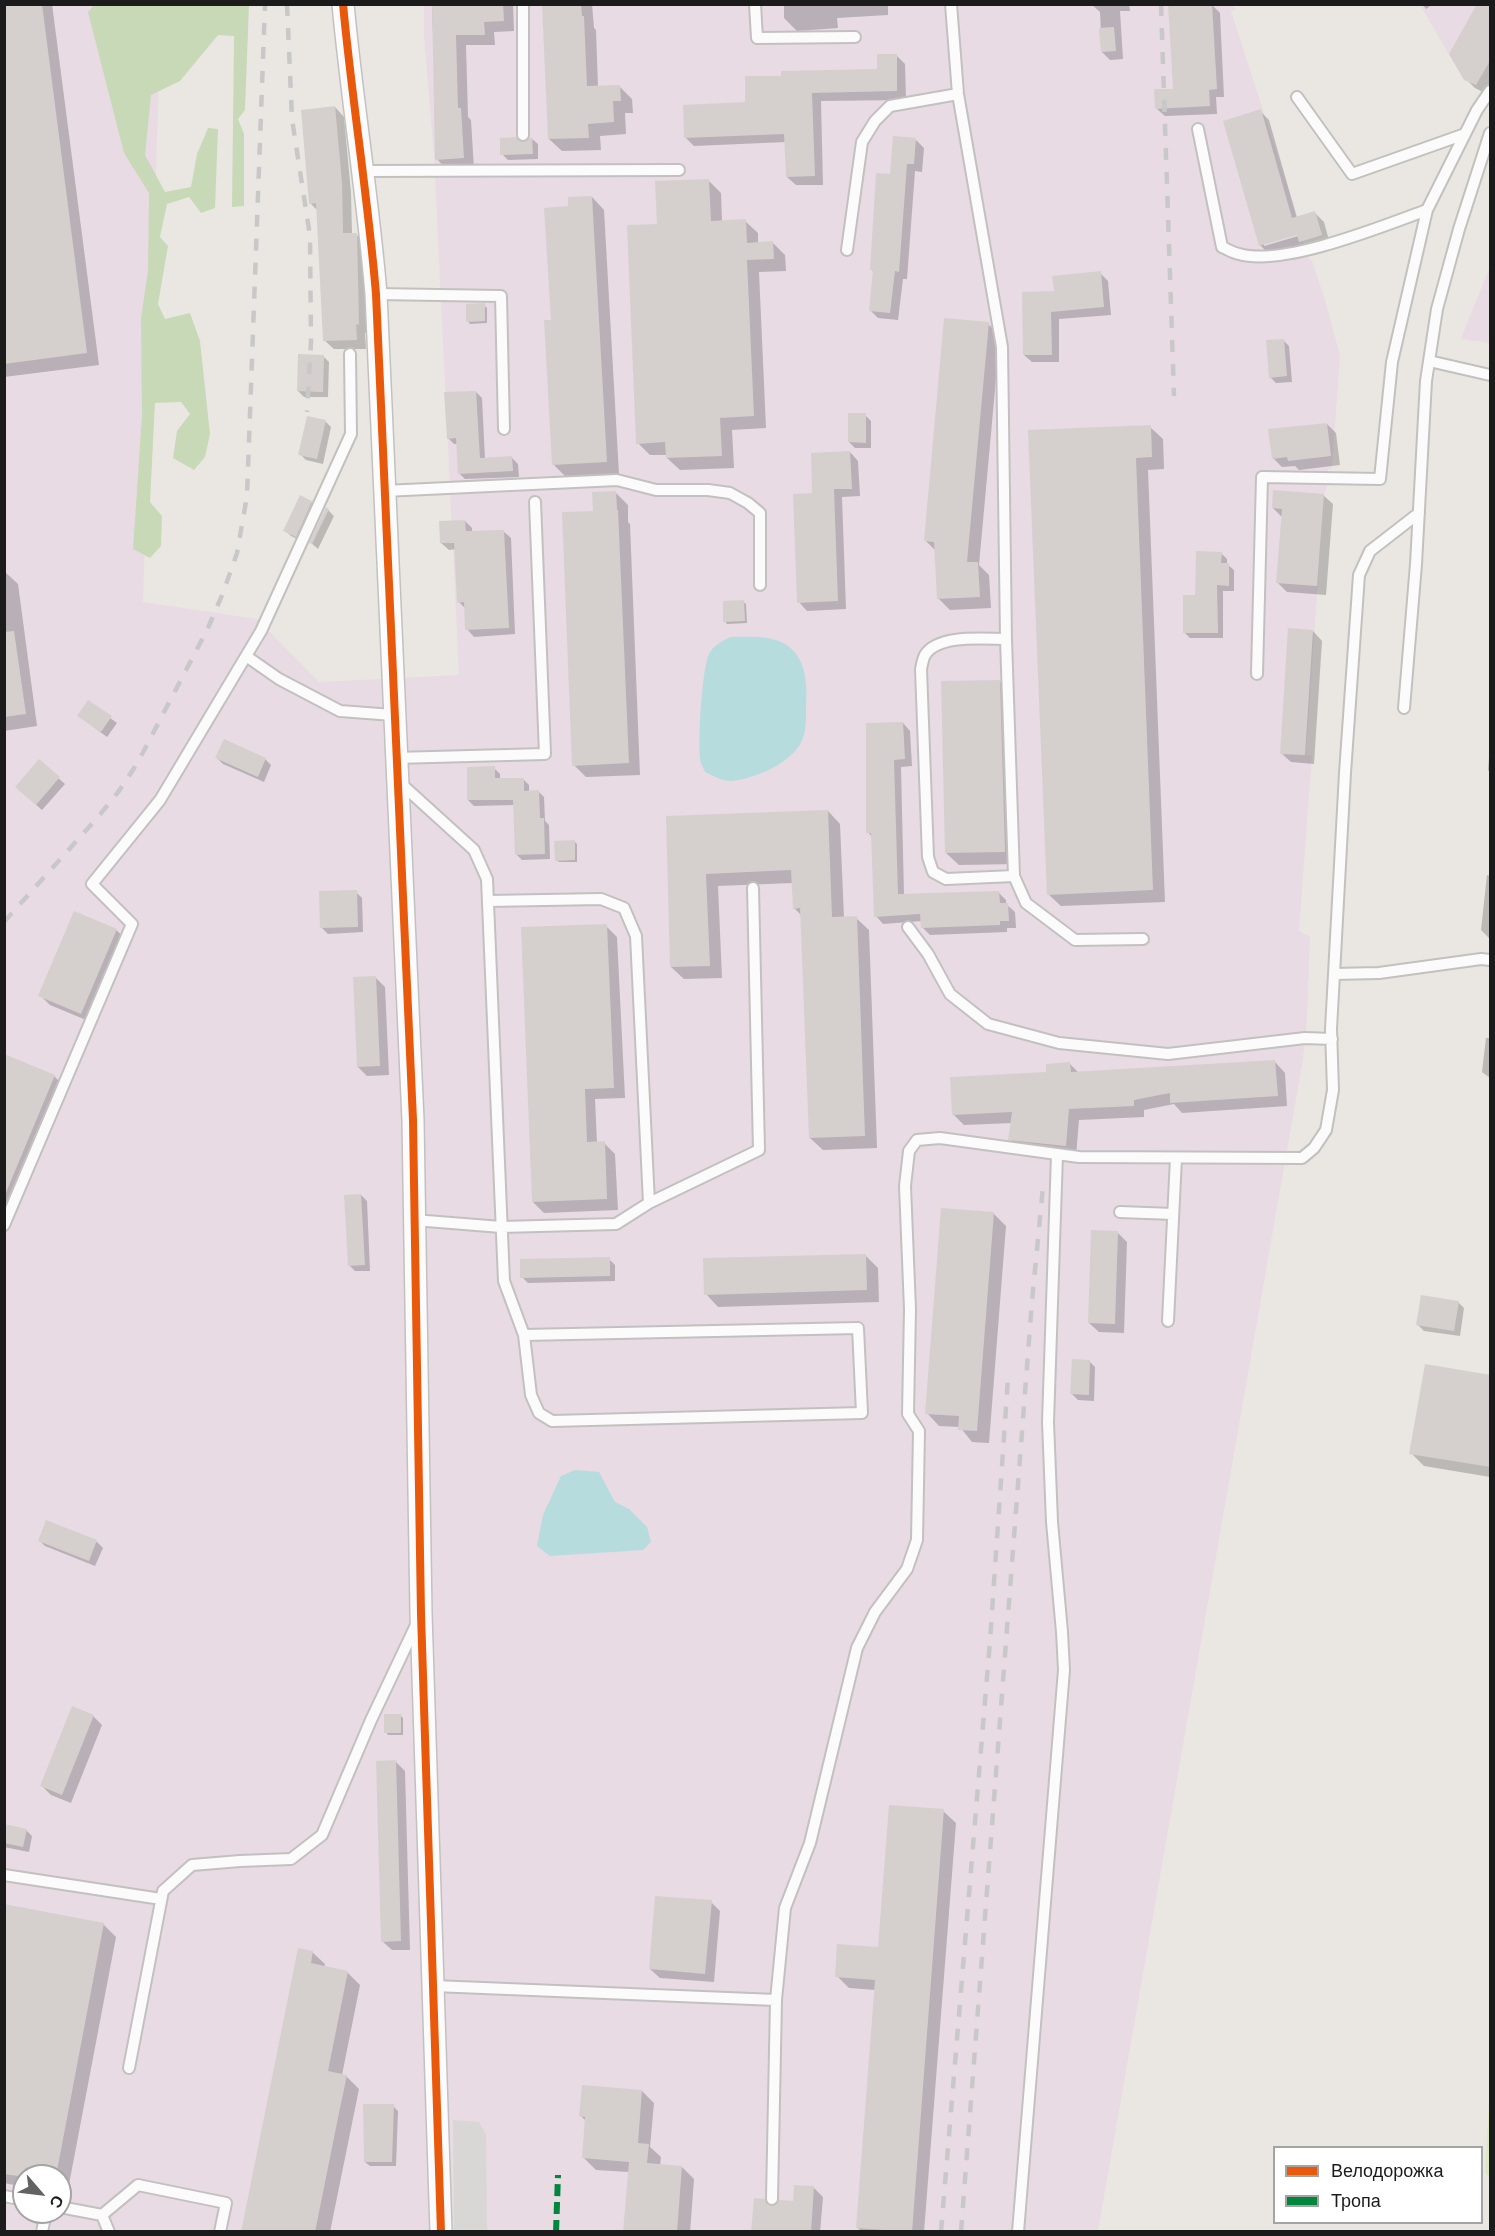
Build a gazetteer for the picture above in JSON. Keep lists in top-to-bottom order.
{
  "legend": ["Велодорожка", "Тропа"],
  "north": "bottom right"
}
